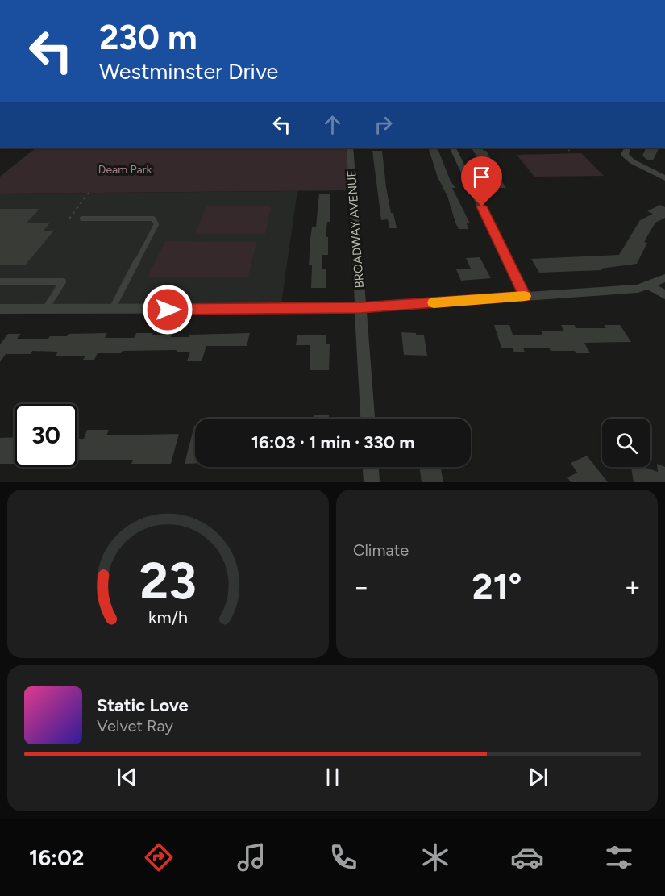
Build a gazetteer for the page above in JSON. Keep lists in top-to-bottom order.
{
  "streets": {
    "street": ["BROADWAY AVENUE"]
  },
  "parks": ["Deam Park"],
  "page": {
    "turn": ["230 m", "Westminster Drive"],
    "limit": "30",
    "trip": "16:03 · 1 min · 330 m",
    "tile": "Climate",
    "heat": ["−", "21°", "+"],
    "song": ["Static Love", "Velvet Ray"],
    "tabs": "16:02",
    "gauge": ["23", "km/h"]
  }
}
